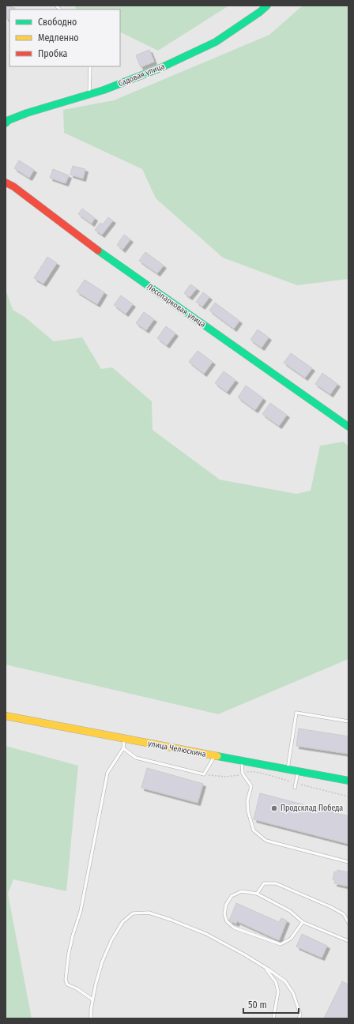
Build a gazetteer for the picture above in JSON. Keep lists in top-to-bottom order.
{
  "streets": {
    "street": ["Садовая улица", "Лесопарковая улица", "улица Челюскина"]
  },
  "places": ["Продсклад Победа"],
  "legend": ["Свободно", "Медленно", "Пробка"],
  "scale_bar": "50 m"
}
